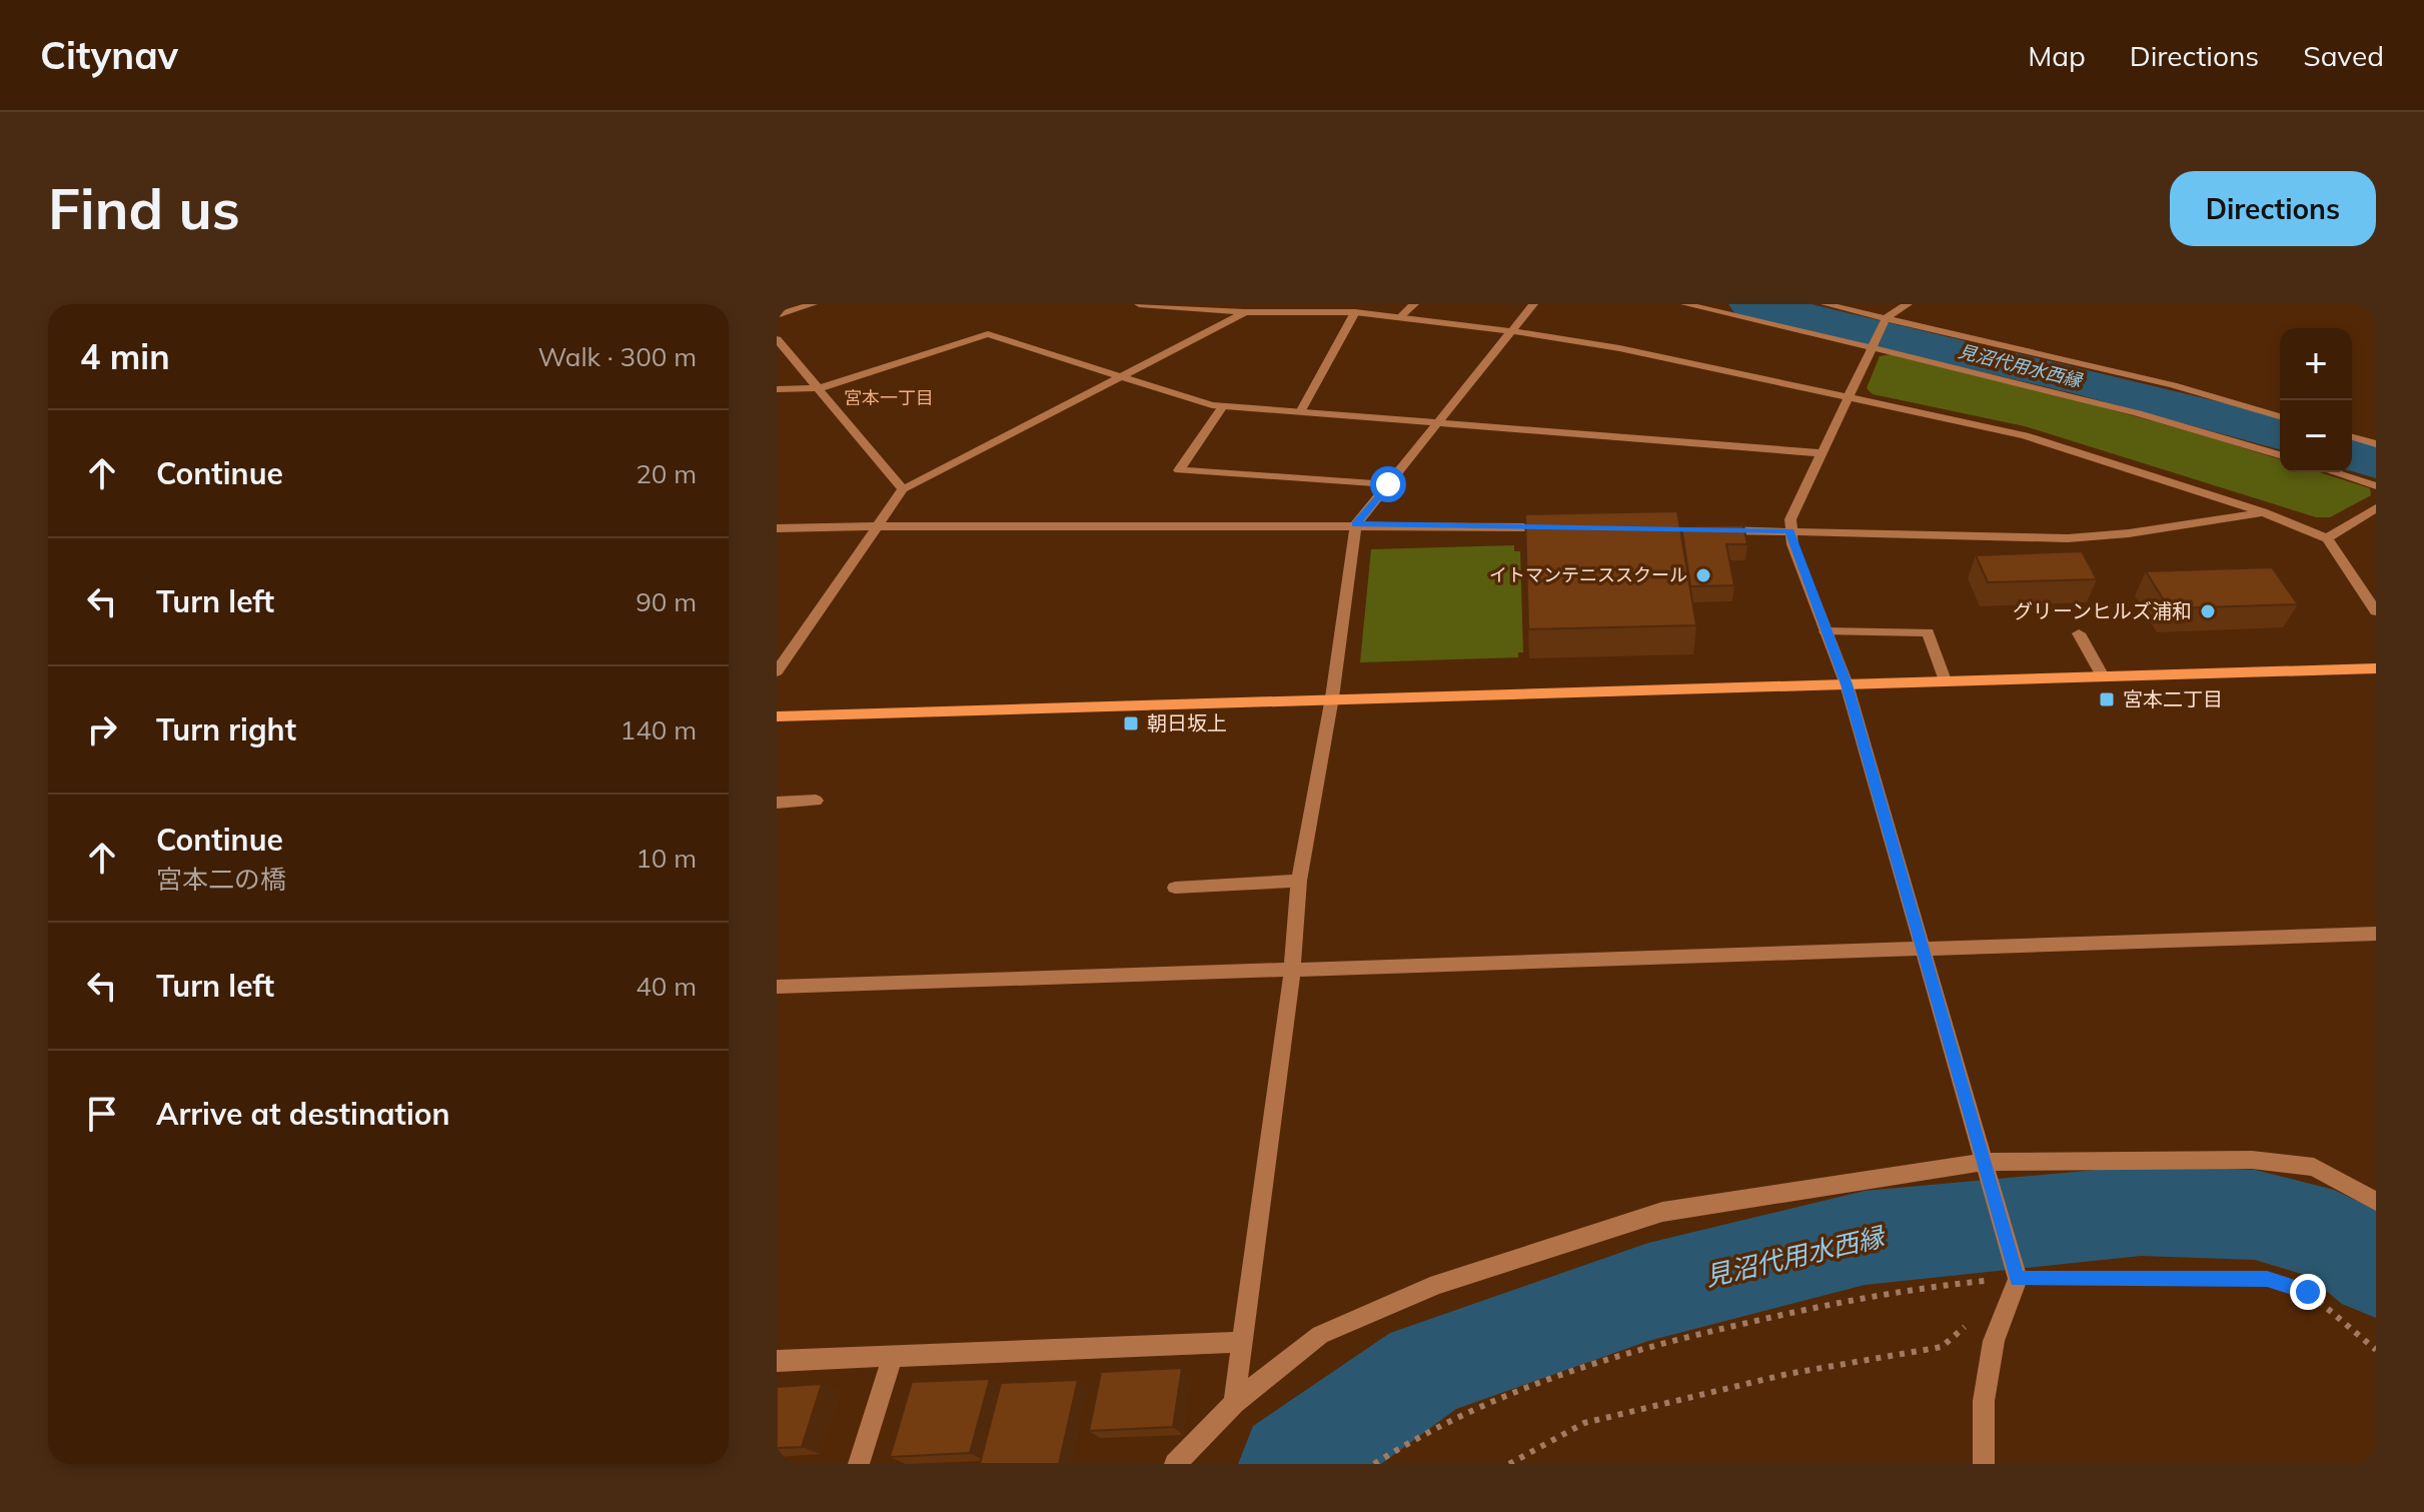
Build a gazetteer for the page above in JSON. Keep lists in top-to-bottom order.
{
  "districts": ["宮本一丁目"],
  "water": ["見沼代用水西縁"],
  "places": {
    "other": ["イトマンテニススクール", "グリーンヒルズ浦和"],
    "transit": ["宮本二丁目", "朝日坂上"]
  },
  "page": {
    "header": "Citynav",
    "nav": ["Map", "Directions", "Saved"],
    "buttons": "Directions",
    "title": "Find us",
    "heading": ["4 min", "Walk · 300 m"],
    "map_buttons": ["+", "−"],
    "list": [
      ["Continue", "20 m"],
      ["Turn left", "90 m"],
      ["Turn right", "140 m"],
      ["Continue", "宮本二の橋", "10 m"],
      ["Turn left", "40 m"],
      "Arrive at destination"
    ]
  }
}
